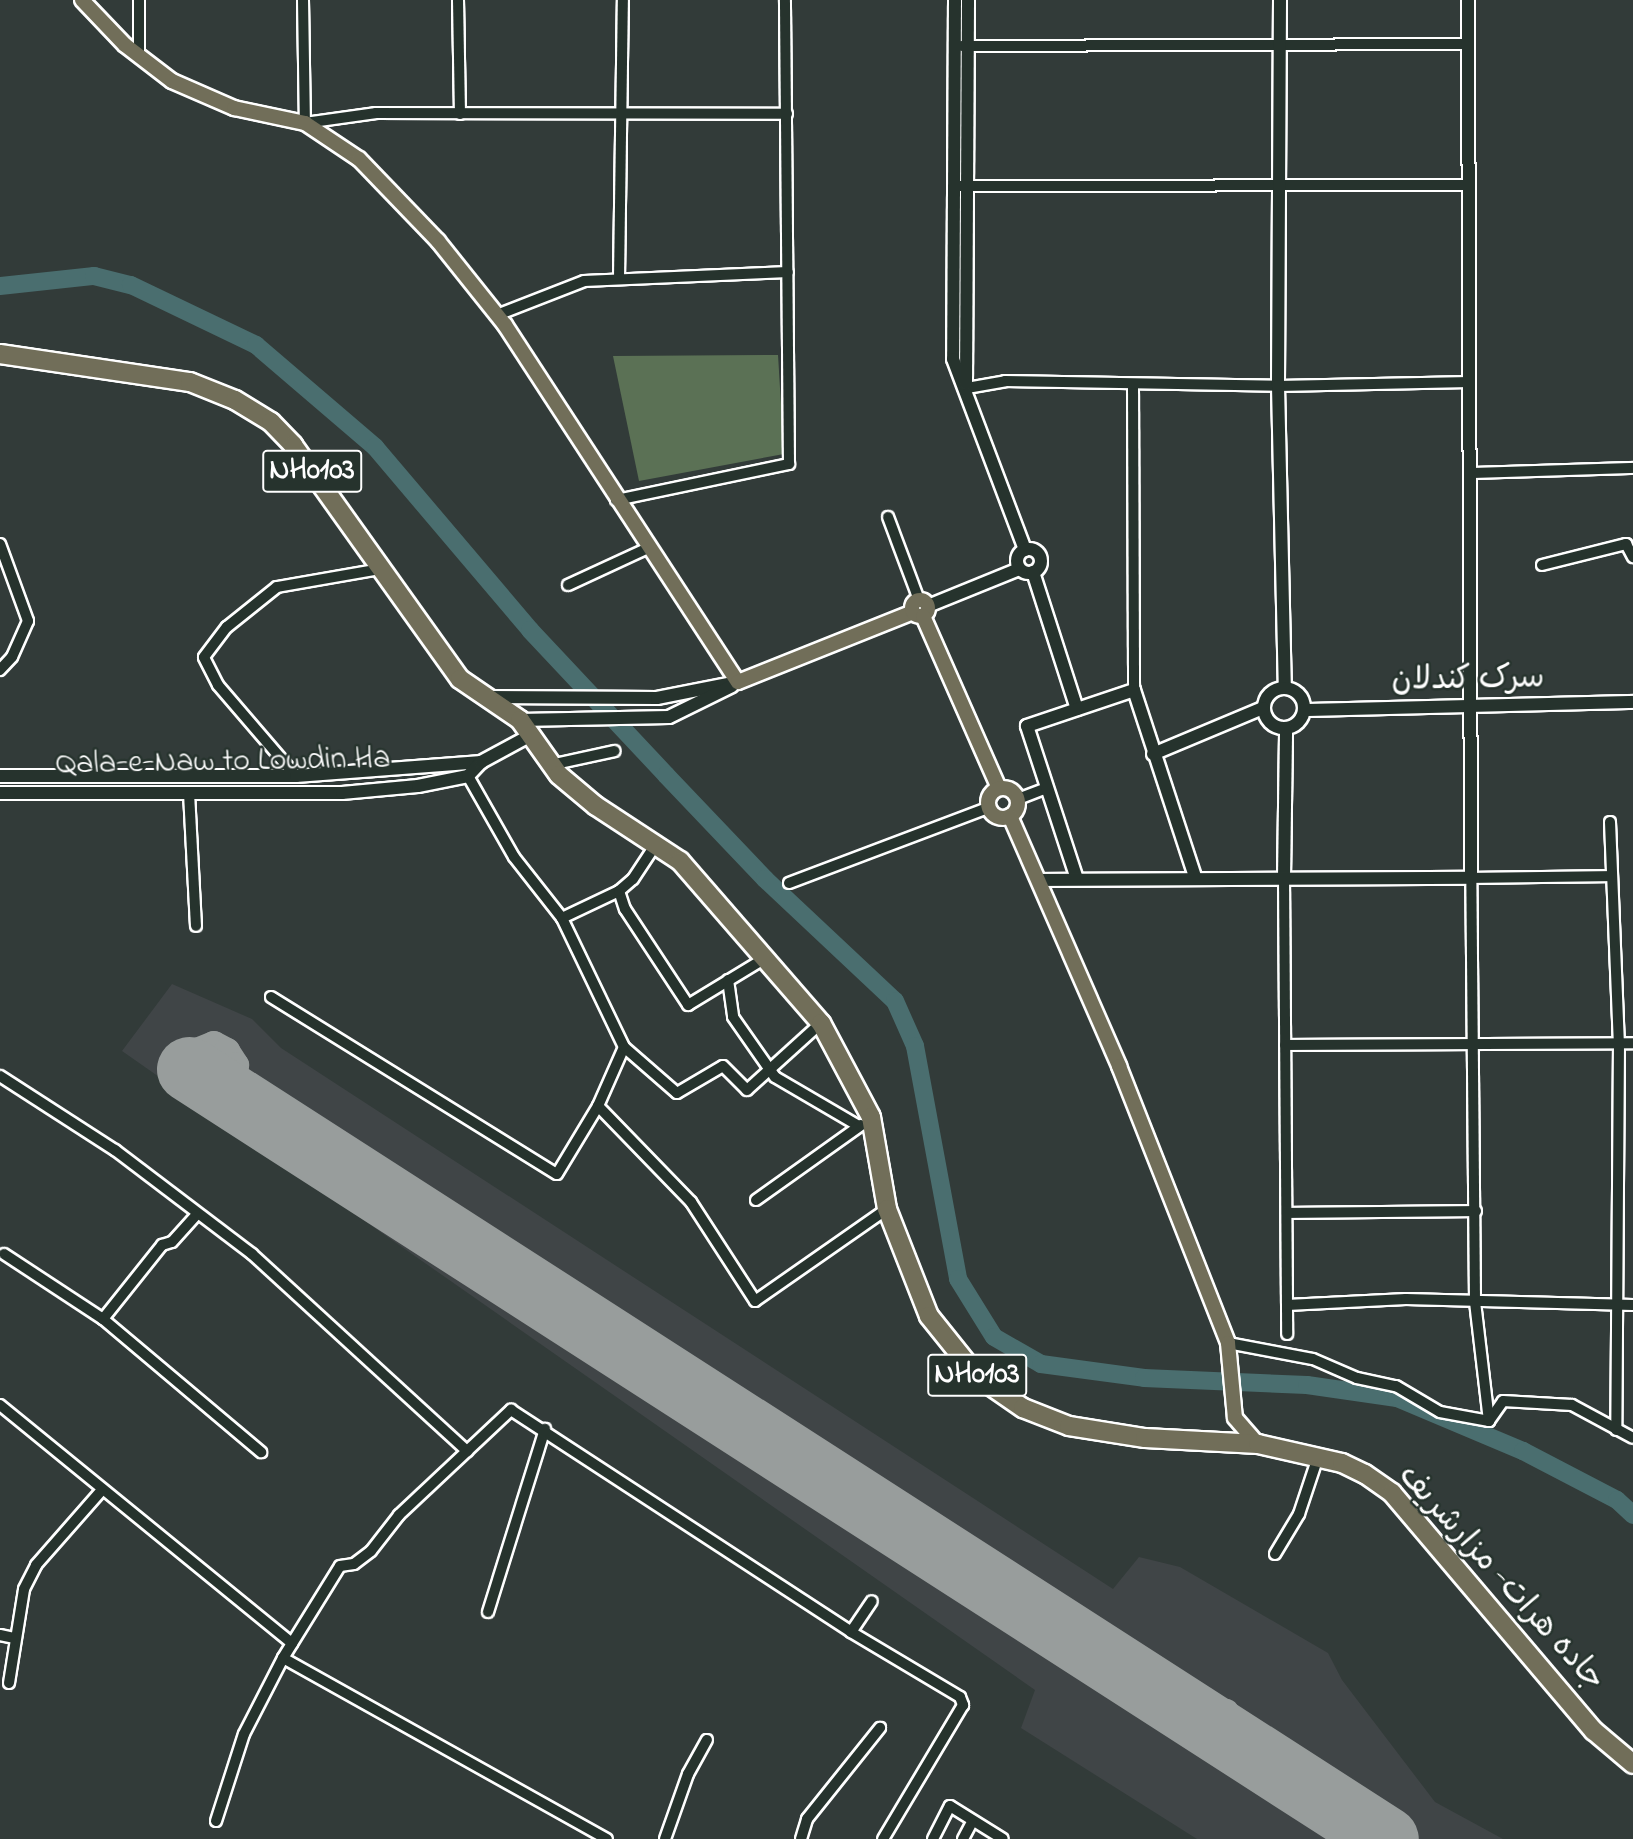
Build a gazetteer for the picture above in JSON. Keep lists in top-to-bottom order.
{
  "streets": {
    "highway": ["NH0103", "جاده هرات- مزارشریف"],
    "street": ["سرک کندلان", "Qala-e-Naw to Lowdin Ha"]
  },
  "crossings": [
    ["Qala-e-Naw to Lowdin Ha", "جاده هرات- مزارشریف"]
  ]
}
